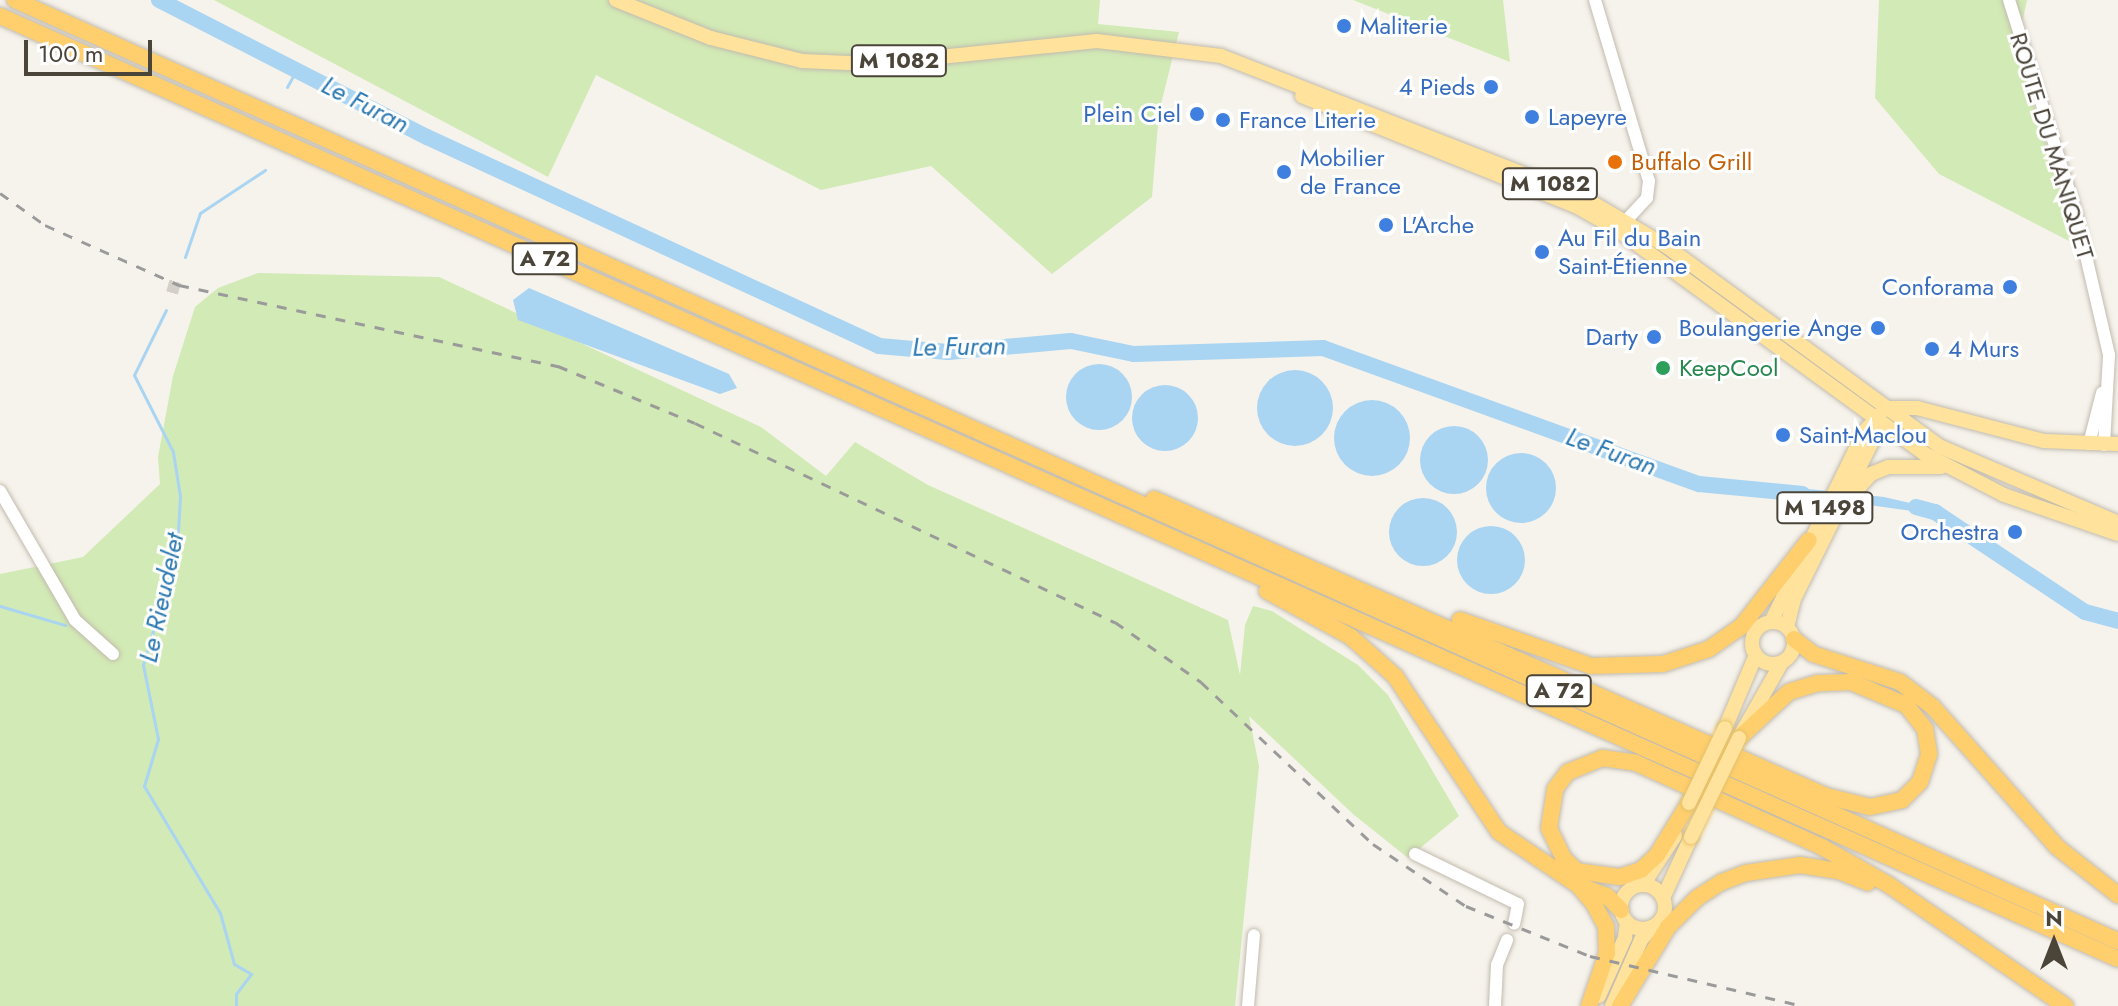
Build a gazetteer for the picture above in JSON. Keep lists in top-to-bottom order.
{
  "streets": {
    "highway": ["A 72"],
    "main road": ["M 1082", "M 1498"],
    "street": ["ROUTE DU MANIQUET"]
  },
  "crossings": [
    ["M 1082", "M 1498"]
  ],
  "water": ["Le Furan", "Le Rieudelet"],
  "places": [
    "Maliterie",
    "4 Pieds",
    "Plein Ciel",
    "Lapeyre",
    "France Literie",
    "Buffalo Grill",
    "Mobilier de France",
    "L'Arche",
    "Au Fil du Bain Saint-Étienne",
    "Conforama",
    "Boulangerie Ange",
    "Darty",
    "4 Murs",
    "KeepCool",
    "Saint-Maclou",
    "Orchestra"
  ],
  "scale_bar": "100 m",
  "north": "top"
}
